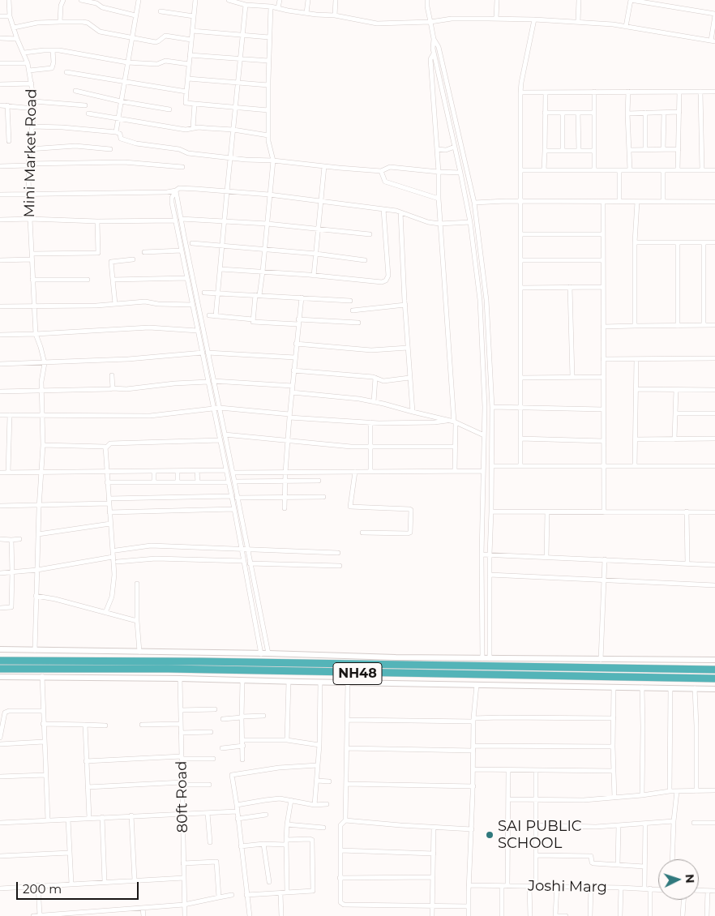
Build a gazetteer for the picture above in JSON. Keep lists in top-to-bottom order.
{
  "streets": {
    "highway": ["NH48"],
    "street": ["Mini Market Road", "80ft Road", "Joshi Marg"]
  },
  "places": ["SAI PUBLIC SCHOOL"],
  "scale_bar": "200 m",
  "north": "right"
}
